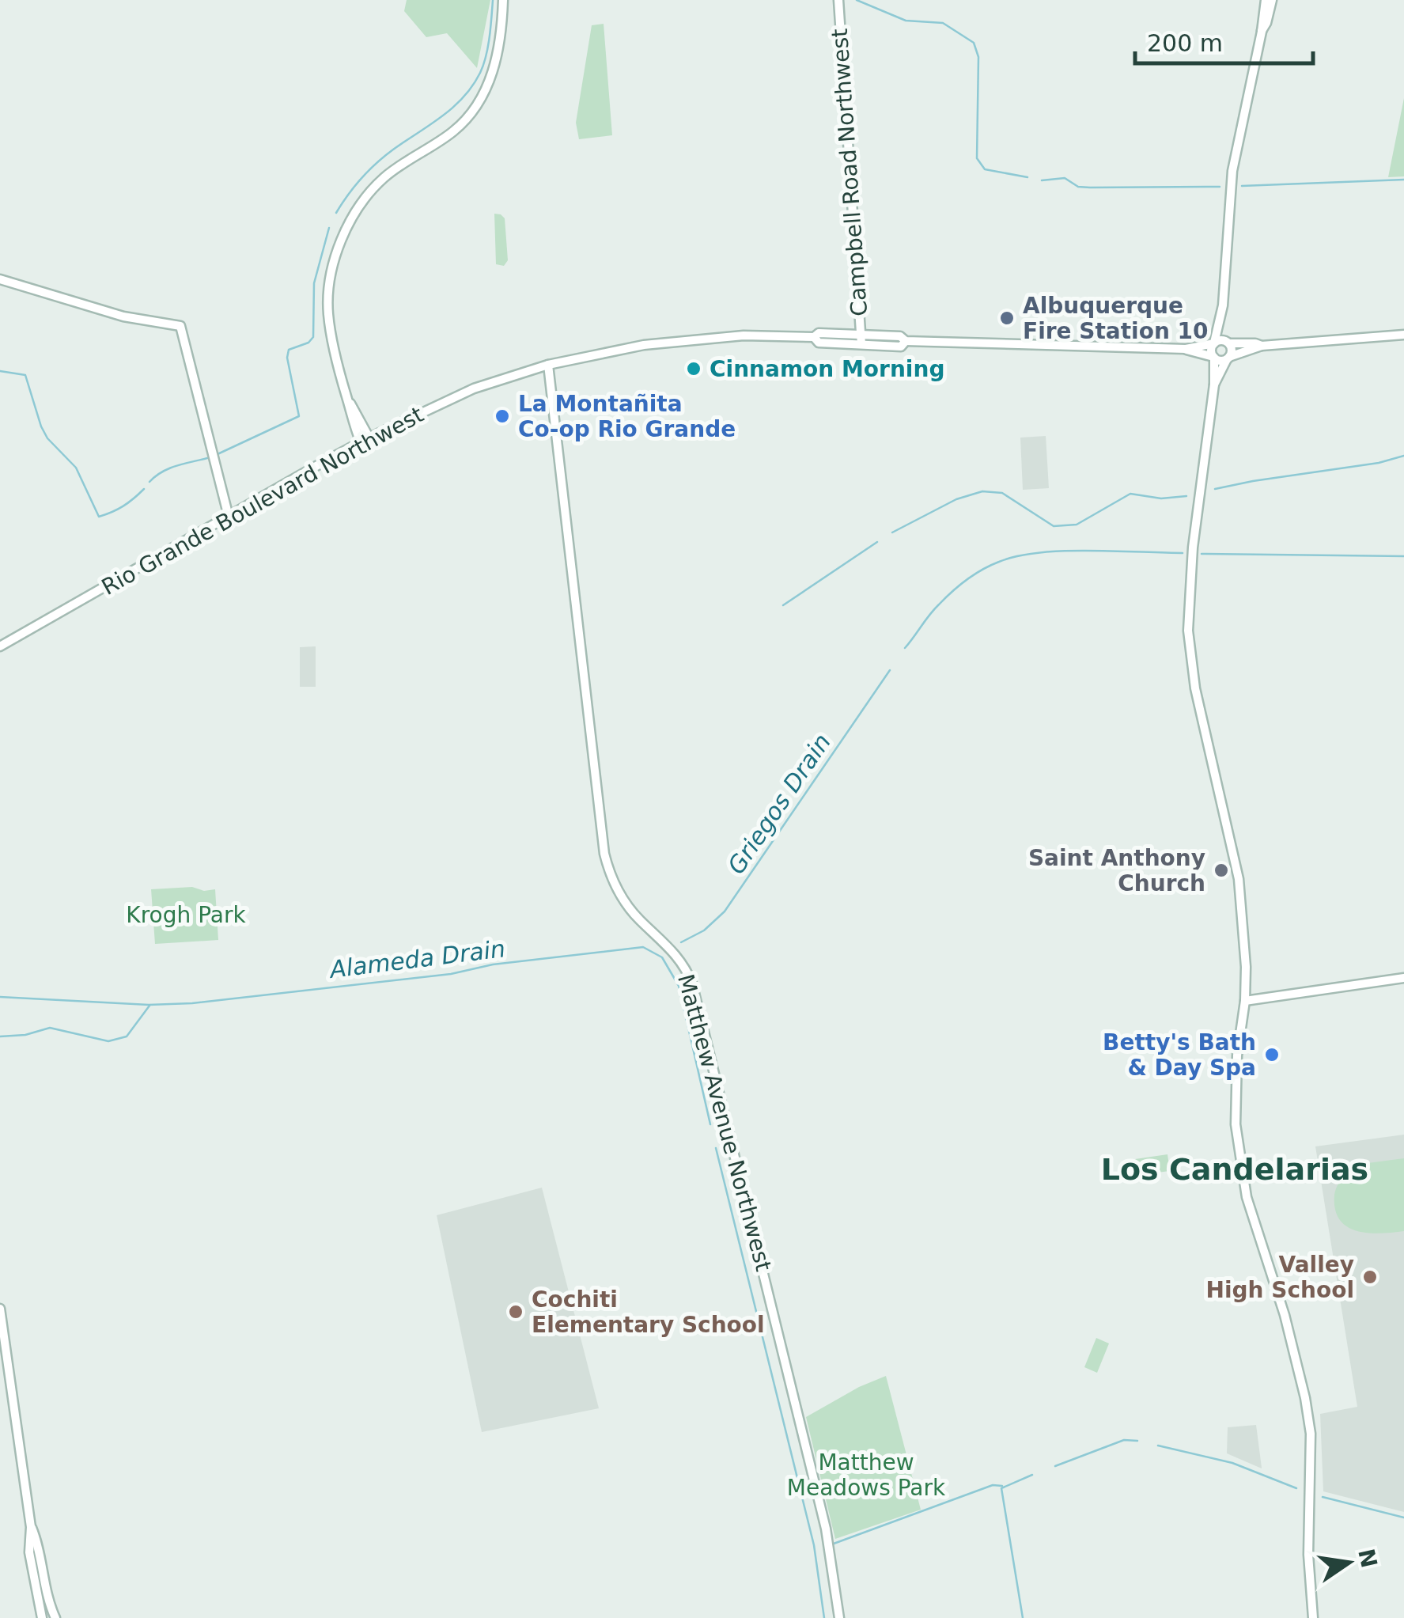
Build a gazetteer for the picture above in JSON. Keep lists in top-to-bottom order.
{
  "streets": {
    "main road": ["Campbell Road Northwest", "Rio Grande Boulevard Northwest", "Matthew Avenue Northwest"]
  },
  "crossings": [
    ["Campbell Road Northwest", "Rio Grande Boulevard Northwest"],
    ["Rio Grande Boulevard Northwest", "Matthew Avenue Northwest"]
  ],
  "districts": ["Los Candelarias"],
  "water": ["Griegos Drain", "Alameda Drain"],
  "parks": ["Krogh Park", "Matthew Meadows Park"],
  "places": [
    "Albuquerque Fire Station 10",
    "Cinnamon Morning",
    "La Montañita Co-op Rio Grande",
    "Saint Anthony Church",
    "Betty's Bath & Day Spa",
    "Valley High School",
    "Cochiti Elementary School"
  ],
  "scale_bar": "200 m",
  "north": "right"
}
